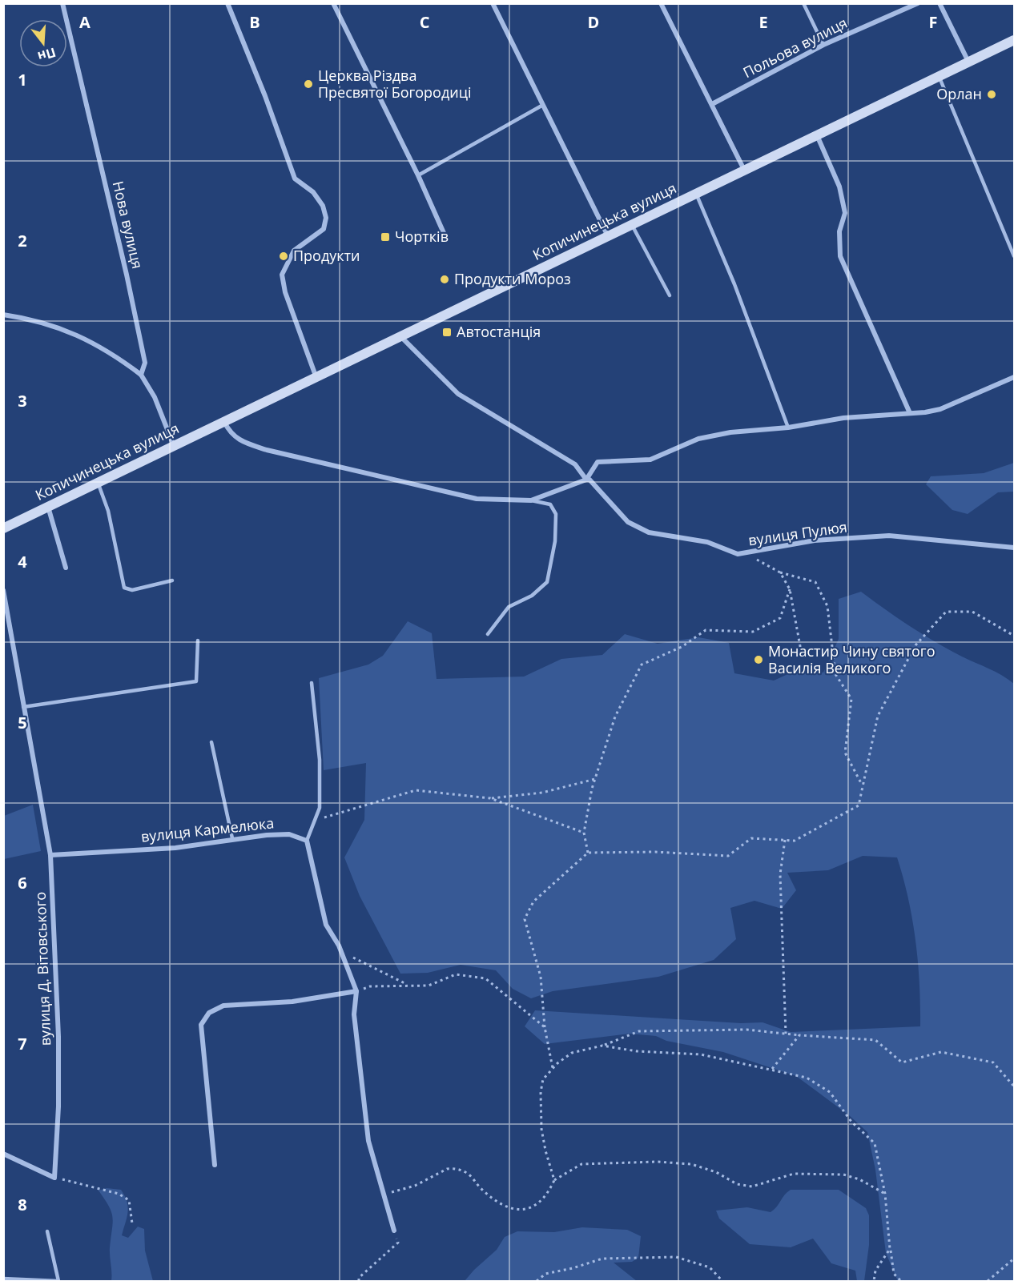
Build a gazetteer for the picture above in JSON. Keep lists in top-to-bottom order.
{
  "streets": {
    "main road": ["Копичинецька вулиця"],
    "street": [
      "Польова вулиця",
      "Нова вулиця",
      "вулиця Пулюя",
      "вулиця Кармелюка",
      "вулиця Д. Вітовського"
    ]
  },
  "crossings": [
    ["Копичинецька вулиця", "вулиця Пулюя"],
    ["вулиця Кармелюка", "вулиця Д. Вітовського"]
  ],
  "places": {
    "other": [
      "Церква Різдва Пресвятої Богородиці",
      "Орлан",
      "Продукти",
      "Продукти Мороз",
      "Монастир Чину святого Василія Великого"
    ],
    "transit": ["Чортків", "Автостанція"]
  },
  "north": "bottom",
  "grid": {
    "columns": [
      "A",
      "B",
      "C",
      "D",
      "E",
      "F"
    ],
    "rows": [
      "1",
      "2",
      "3",
      "4",
      "5",
      "6",
      "7",
      "8"
    ]
  }
}
